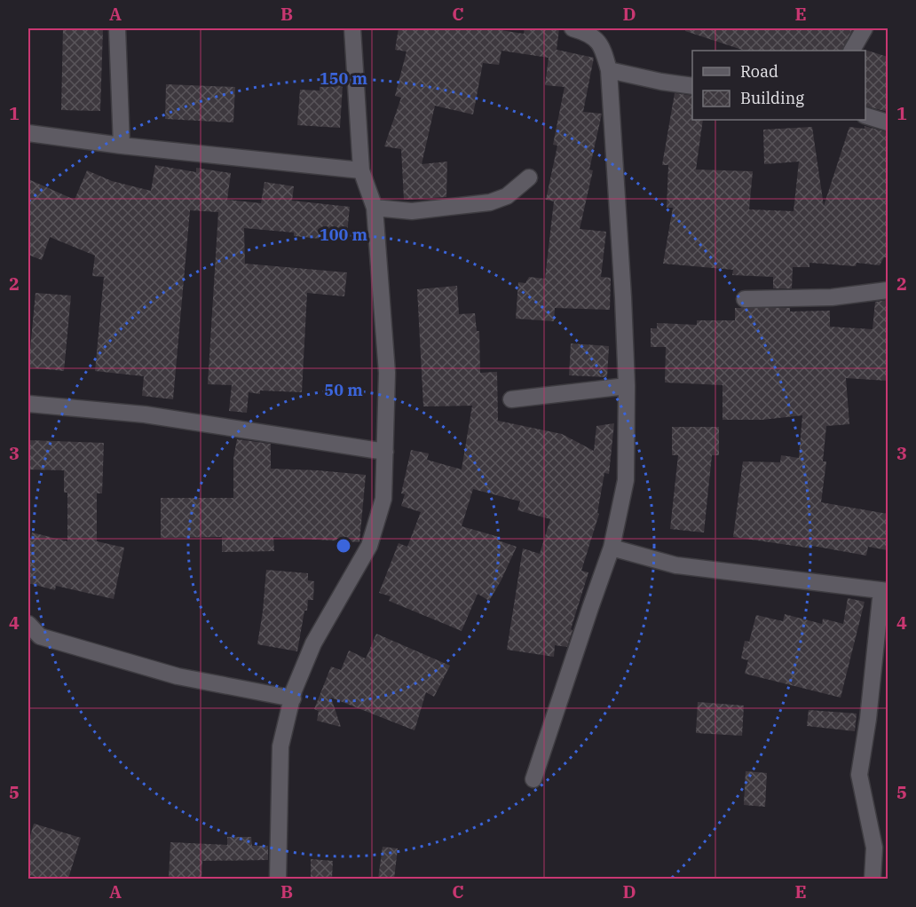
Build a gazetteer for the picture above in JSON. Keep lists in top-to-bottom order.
{
  "legend": ["Road", "Building"],
  "grid": {
    "columns": [
      "A",
      "B",
      "C",
      "D",
      "E"
    ],
    "rows": [
      "1",
      "2",
      "3",
      "4",
      "5"
    ]
  },
  "rings": ["150 m", "100 m", "50 m"]
}
